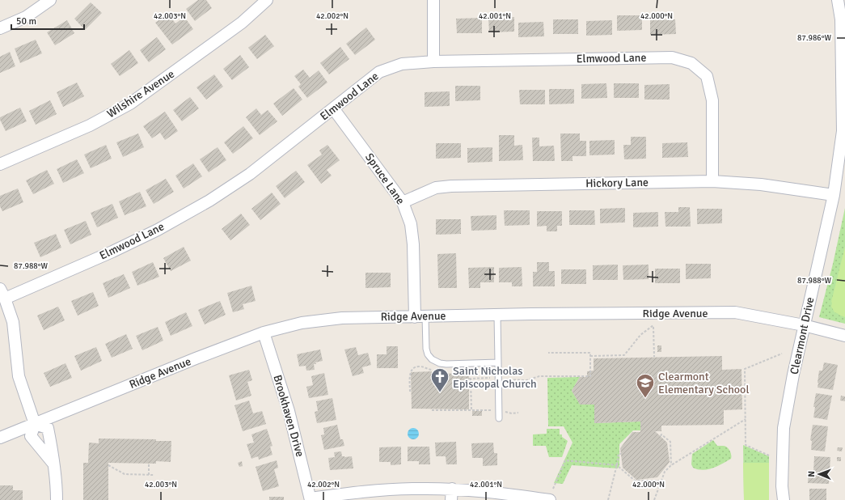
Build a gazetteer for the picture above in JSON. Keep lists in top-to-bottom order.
{
  "streets": {
    "street": [
      "Elmwood Lane",
      "Wilshire Avenue",
      "Spruce Lane",
      "Hickory Lane",
      "Ridge Avenue",
      "Clearmont Drive",
      "Brookhaven Drive"
    ]
  },
  "crossings": [
    ["Elmwood Lane", "Spruce Lane"],
    ["Elmwood Lane", "Hickory Lane"],
    ["Spruce Lane", "Hickory Lane"],
    ["Spruce Lane", "Ridge Avenue"],
    ["Hickory Lane", "Clearmont Drive"],
    ["Ridge Avenue", "Clearmont Drive"],
    ["Ridge Avenue", "Brookhaven Drive"]
  ],
  "places": {
    "church": ["Saint Nicholas Episcopal Church"],
    "school or university": ["Clearmont Elementary School"]
  },
  "scale_bar": "50 m",
  "north": "left",
  "coordinates": [
    "42.003°N",
    "42.002°N",
    "42.001°N",
    "42.000°N",
    "87.986°W",
    "87.988°W"
  ]
}
